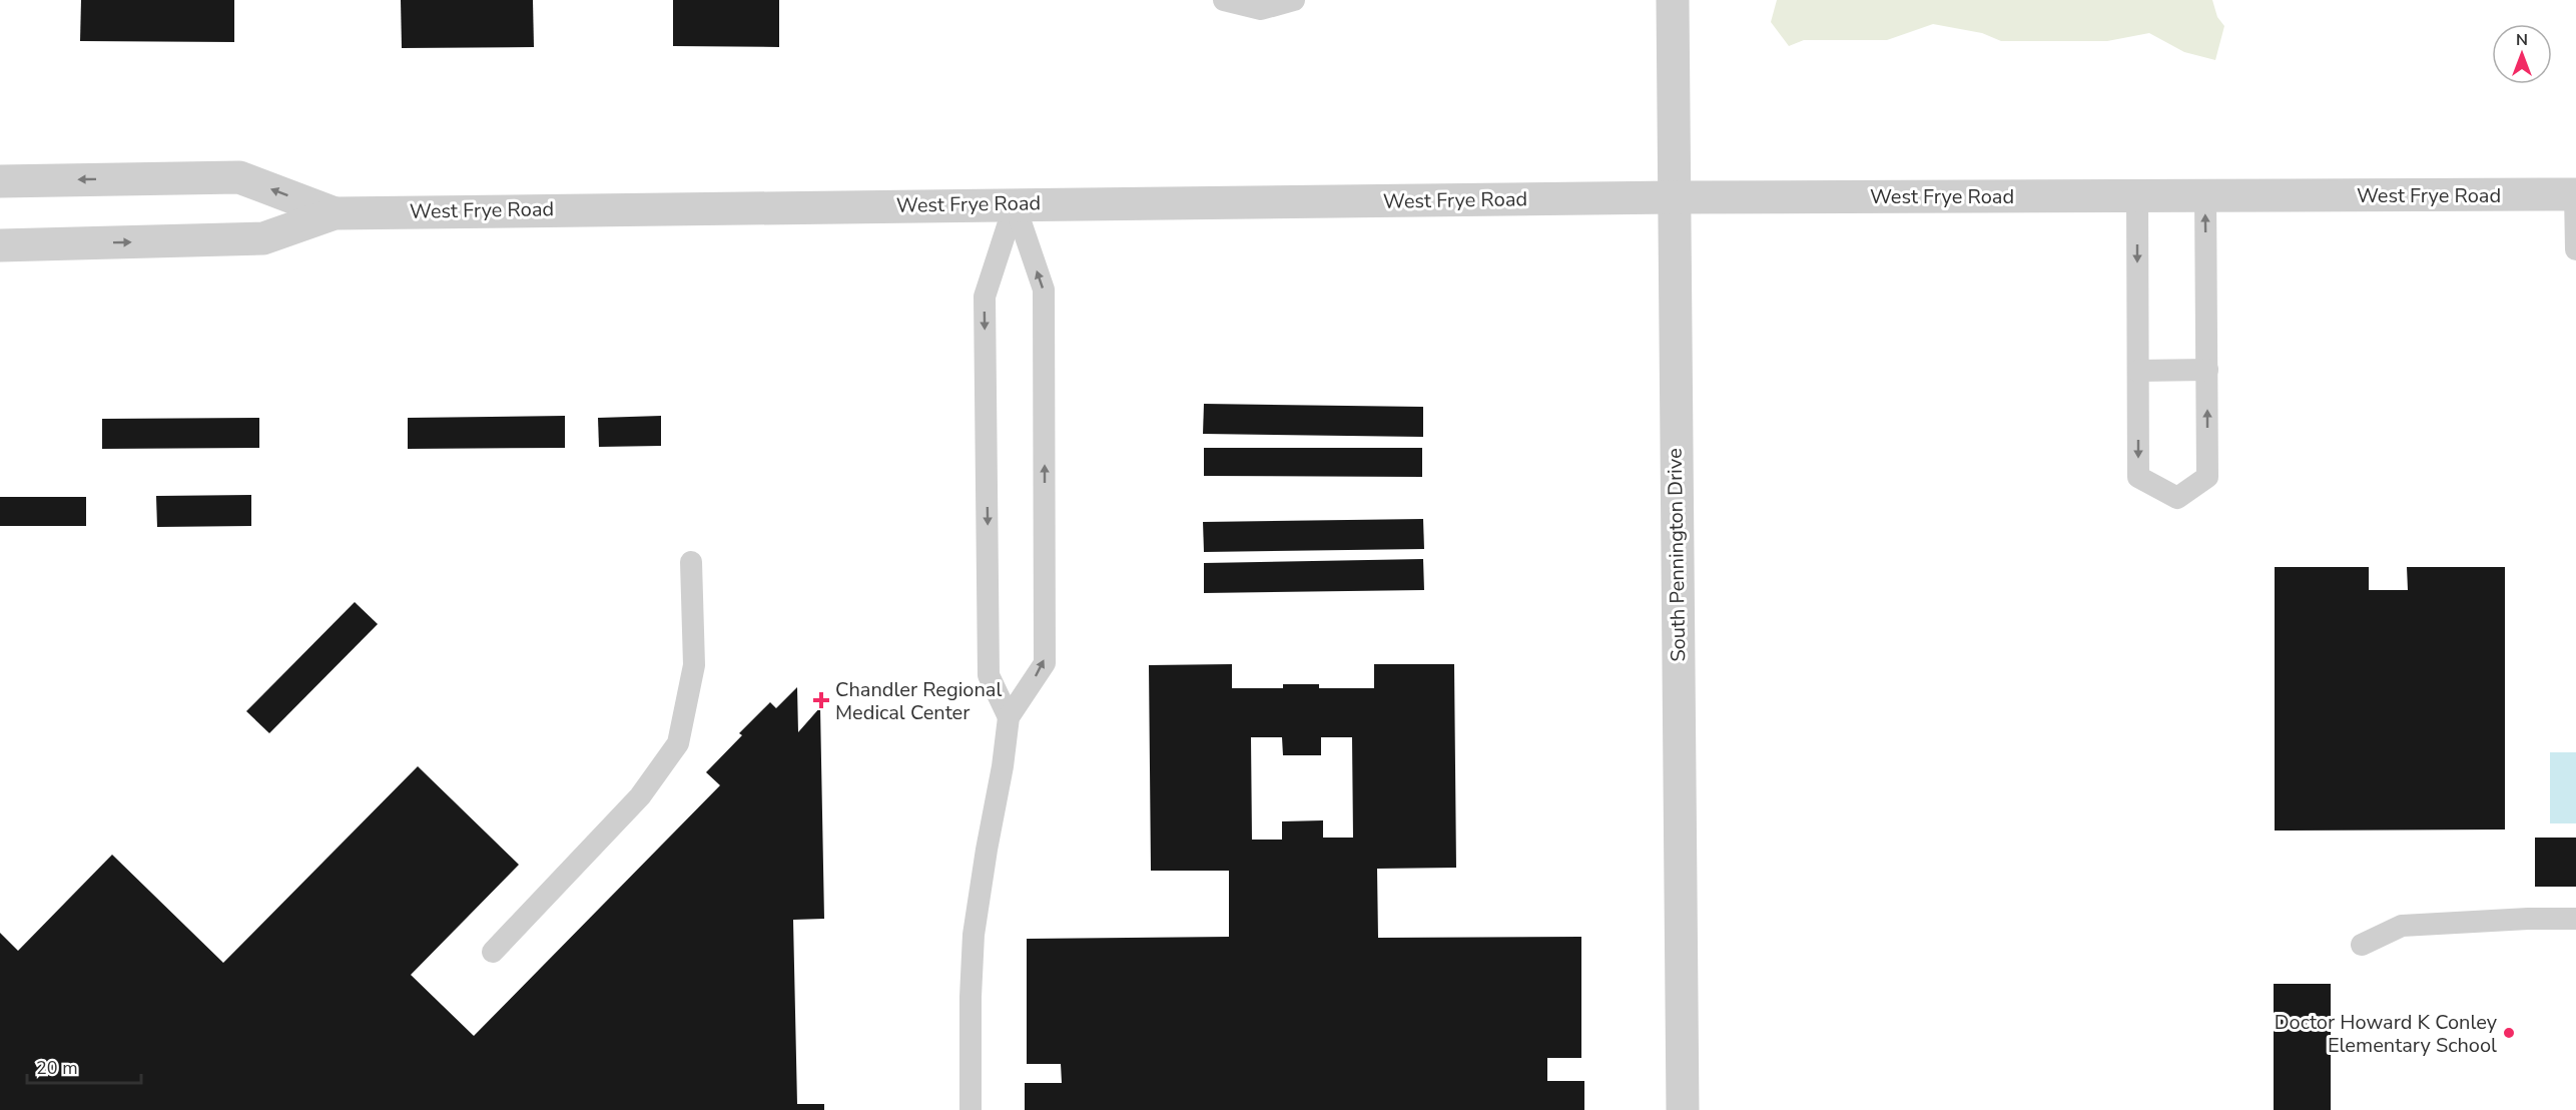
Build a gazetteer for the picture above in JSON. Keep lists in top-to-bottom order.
{
  "streets": {
    "street": ["West Frye Road", "South Pennington Drive"]
  },
  "crossings": [
    ["West Frye Road", "South Pennington Drive"]
  ],
  "places": {
    "health": ["Chandler Regional Medical Center"],
    "other": ["Doctor Howard K Conley Elementary School"]
  },
  "scale_bar": "20 m",
  "north": "top"
}
